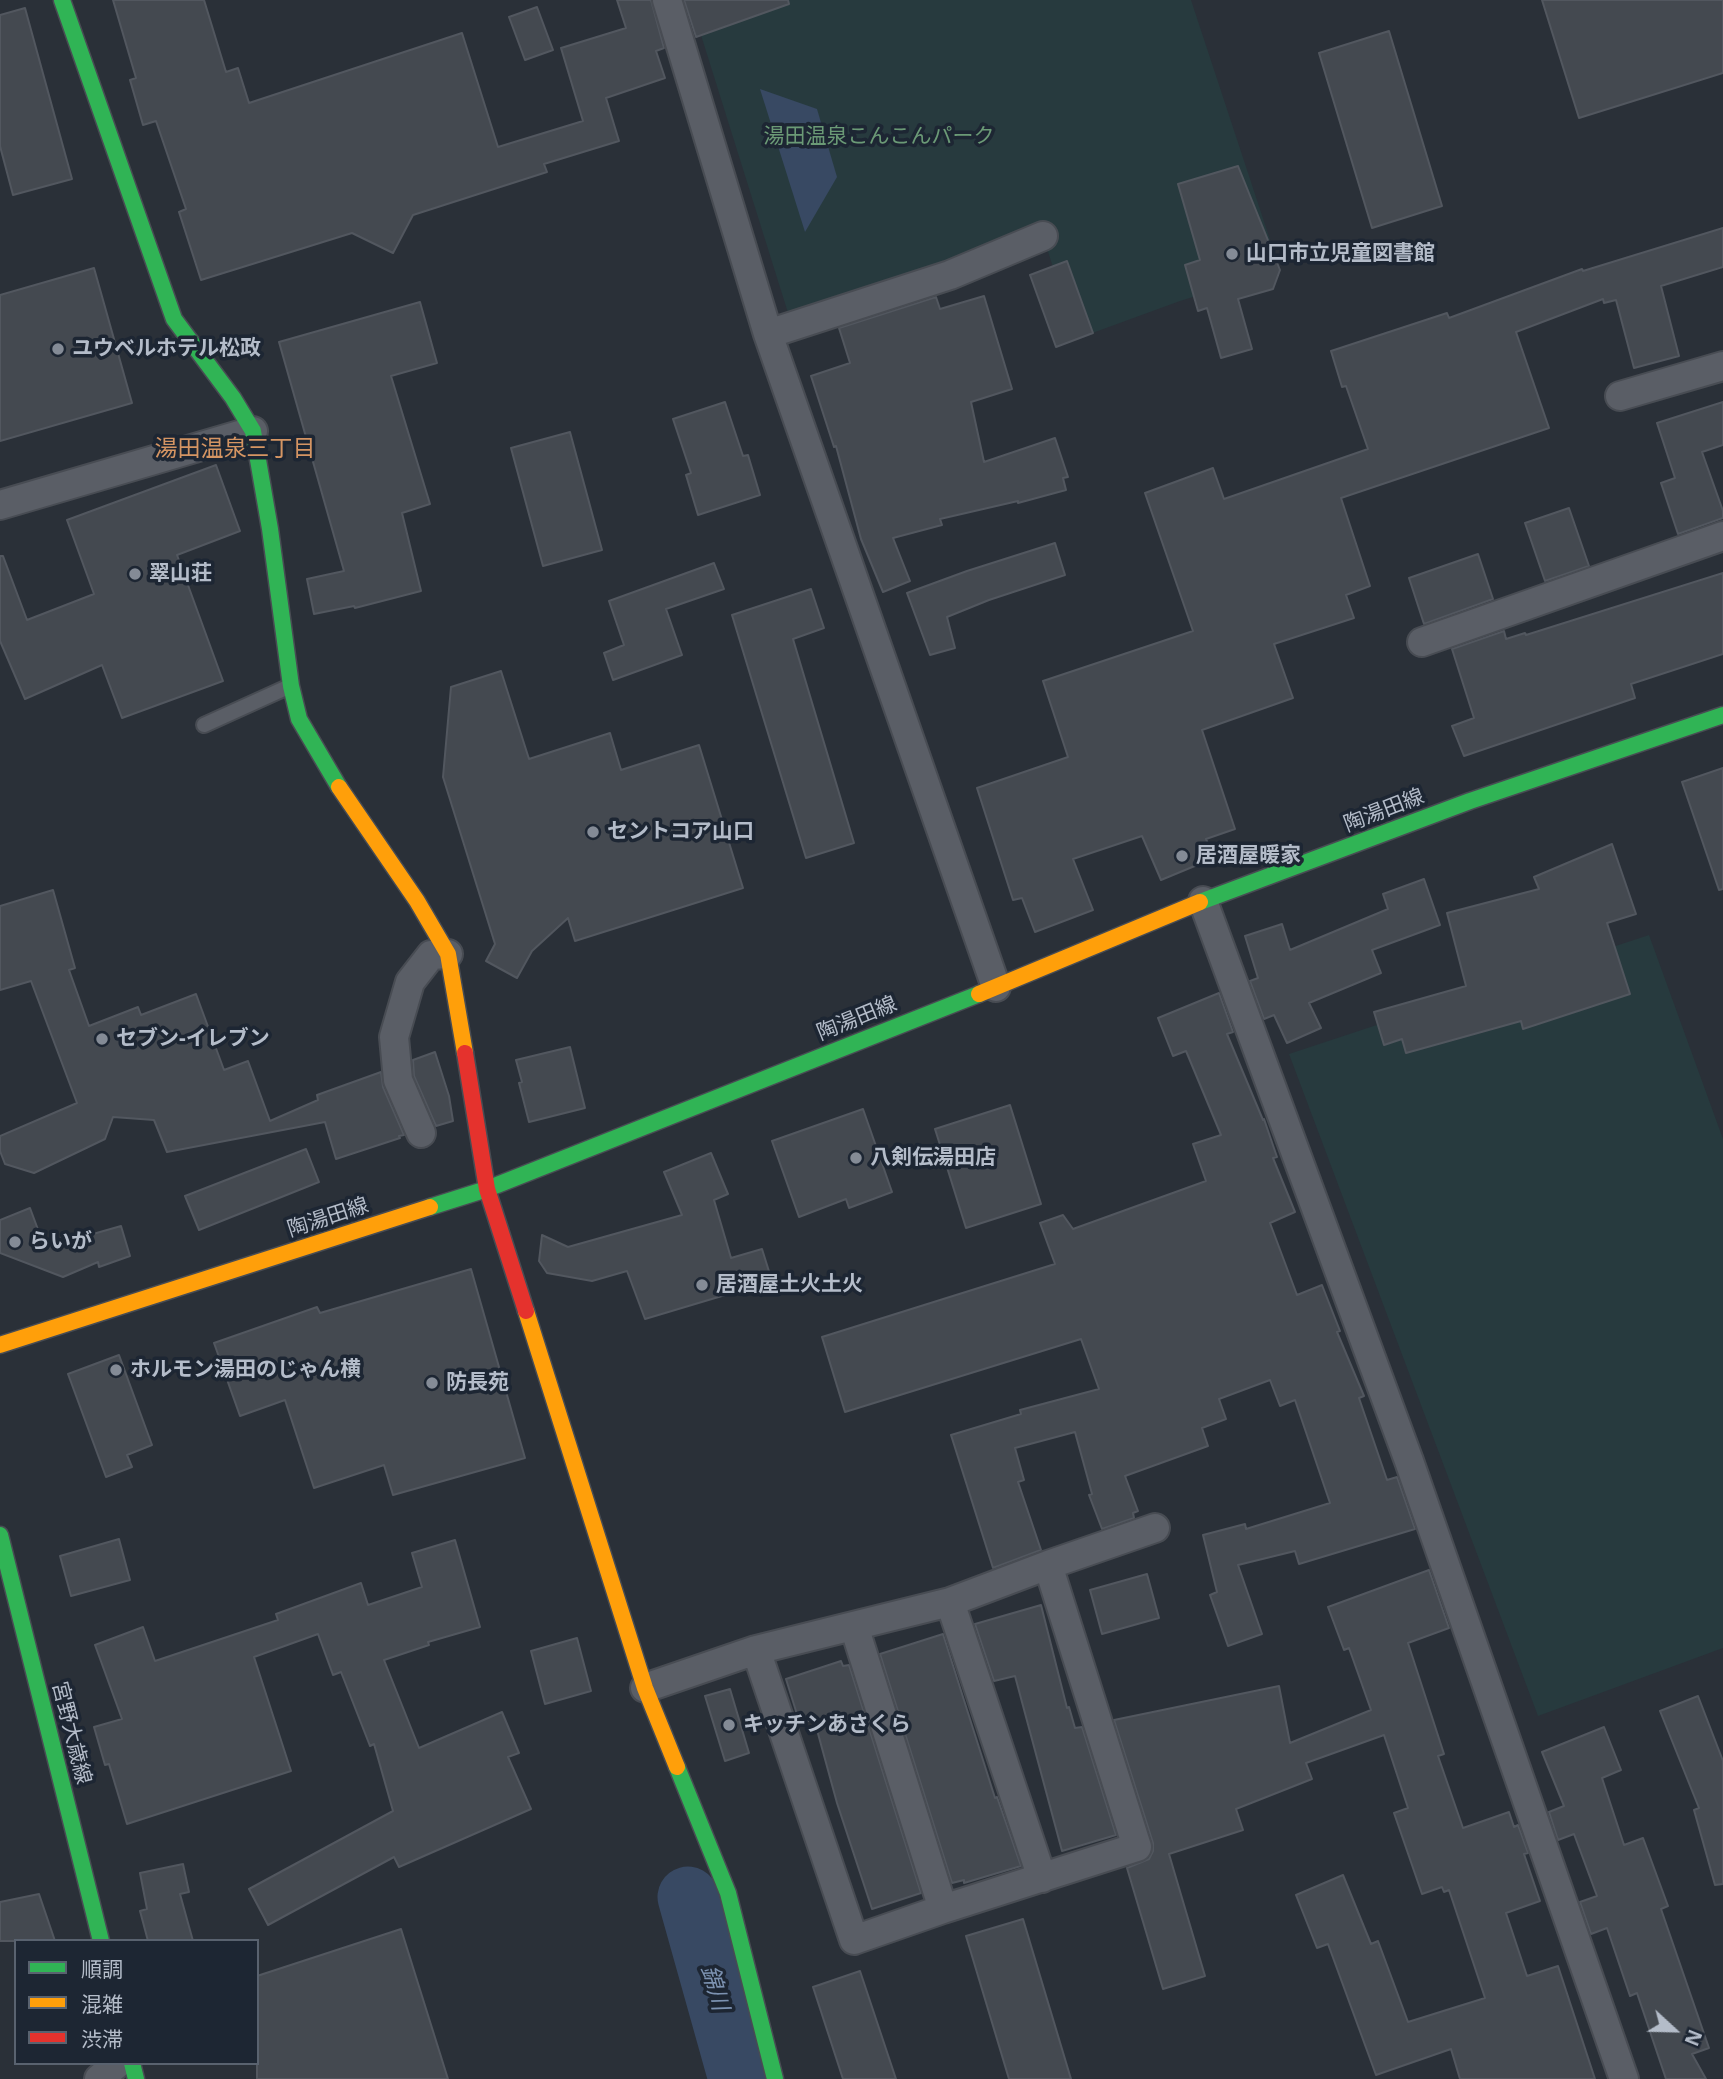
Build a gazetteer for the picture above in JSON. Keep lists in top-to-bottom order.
{
  "streets": {
    "main road": ["陶湯田線", "宮野大歳線"]
  },
  "districts": ["湯田温泉三丁目"],
  "water": ["錦川"],
  "parks": ["湯田温泉こんこんパーク"],
  "places": [
    "山口市立児童図書館",
    "ユウベルホテル松政",
    "翠山荘",
    "セントコア山口",
    "居酒屋暖家",
    "セブン-イレブン",
    "八剣伝湯田店",
    "らいが",
    "居酒屋土火土火",
    "ホルモン湯田のじゃん横",
    "防長苑",
    "キッチンあさくら"
  ],
  "legend": ["順調", "混雑", "渋滞"],
  "north": "right"
}
